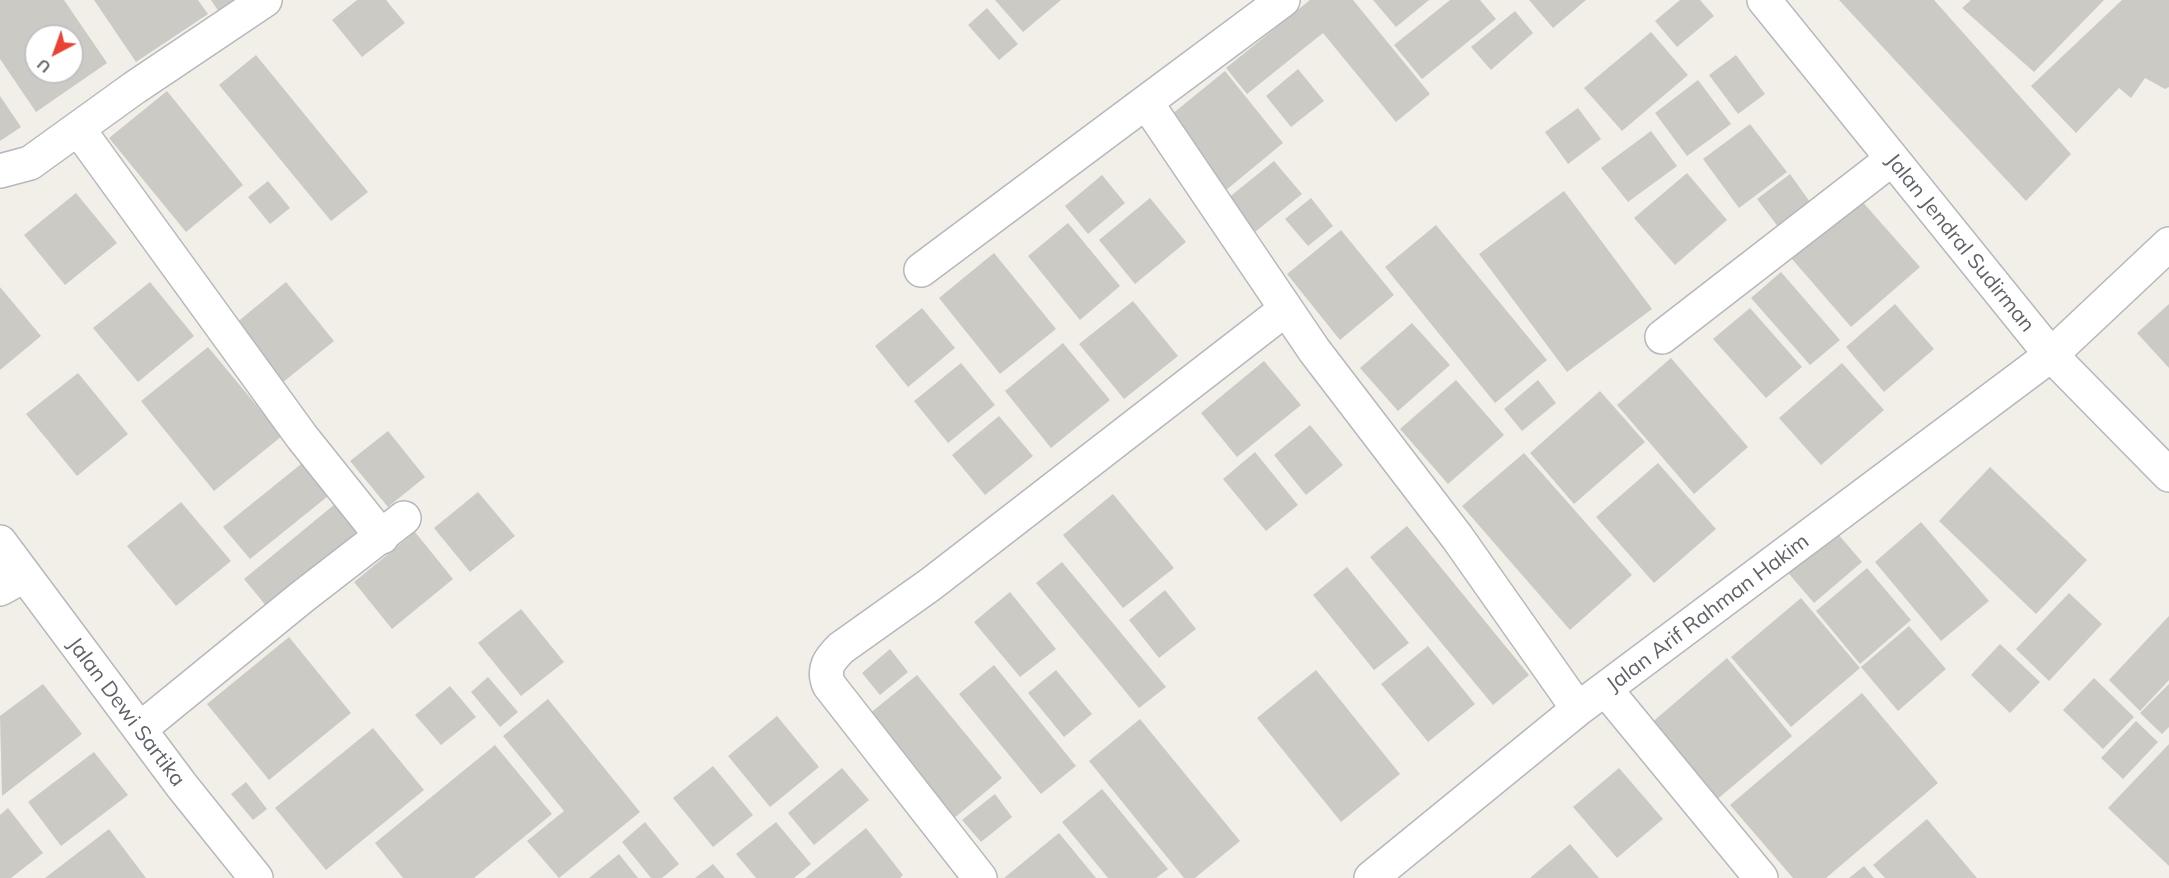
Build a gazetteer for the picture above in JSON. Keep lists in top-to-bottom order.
{
  "streets": {
    "street": ["Jalan Jendral Sudirman", "Jalan Arif Rahman Hakim", "Jalan Dewi Sartika"]
  },
  "crossings": [
    ["Jalan Jendral Sudirman", "Jalan Arif Rahman Hakim"]
  ],
  "north": "bottom left"
}
